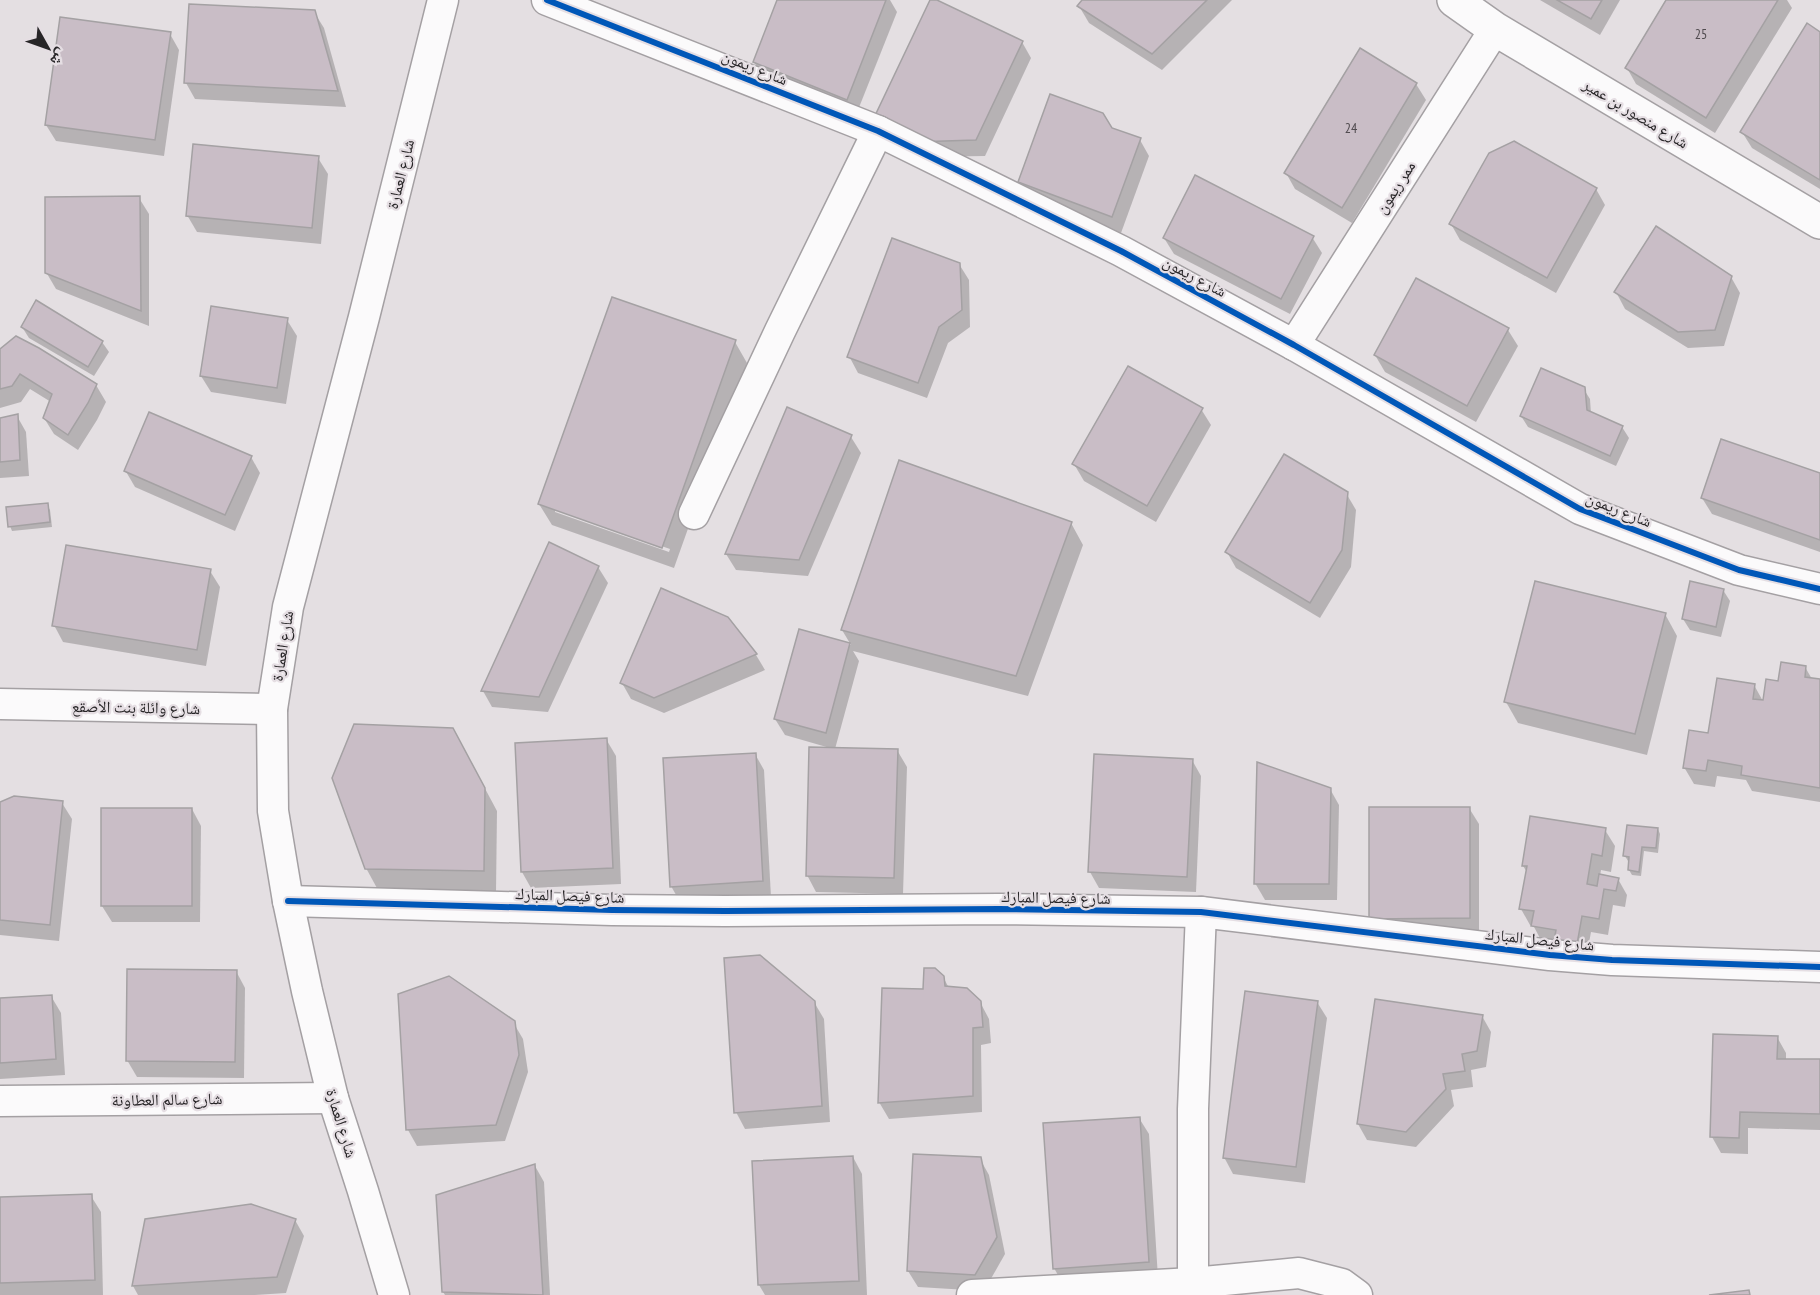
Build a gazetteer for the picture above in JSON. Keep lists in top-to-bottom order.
{
  "streets": {
    "street": [
      "شارع ريمون",
      "شارع منصور بن عمير",
      "شارع العمارة",
      "ممر ريمون",
      "شارع وائلة بنت الأصقع",
      "شارع فيصل المبارك",
      "شارع سالم العطاونة"
    ]
  },
  "crossings": [
    ["شارع ريمون", "ممر ريمون"],
    ["شارع منصور بن عمير", "ممر ريمون"],
    ["شارع العمارة", "شارع وائلة بنت الأصقع"],
    ["شارع العمارة", "شارع فيصل المبارك"],
    ["شارع العمارة", "شارع سالم العطاونة"]
  ],
  "house_numbers": ["25", "24"],
  "north": "bottom right"
}
